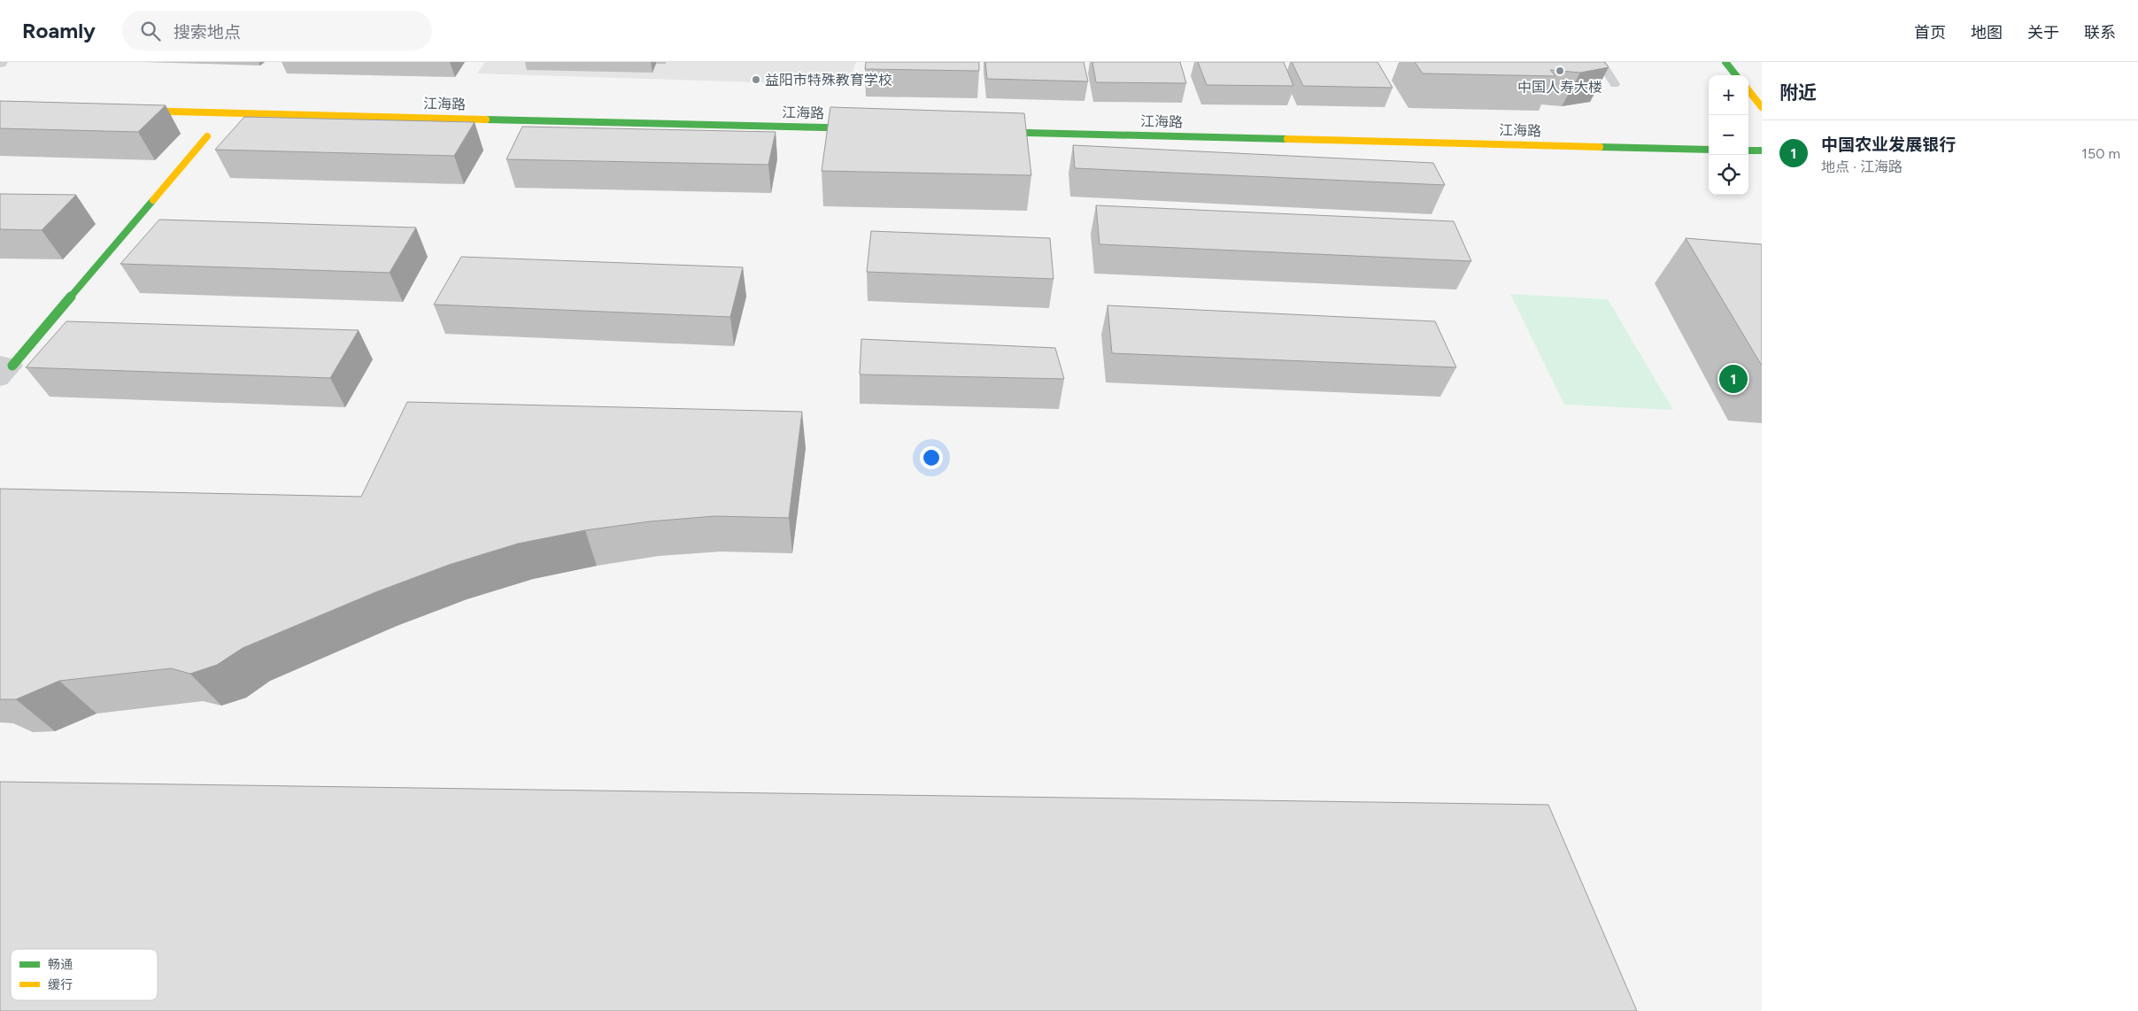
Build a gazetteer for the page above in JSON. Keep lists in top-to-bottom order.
{
  "streets": {
    "street": ["江海路"]
  },
  "places": ["中国人寿大楼", "益阳市特殊教育学校"],
  "legend": ["畅通", "缓行"],
  "page": {
    "header": "Roamly",
    "search": "搜索地点",
    "nav": [
      "首页",
      "地图",
      "关于",
      "联系"
    ],
    "heading": "附近",
    "map_buttons": ["+", "−"],
    "list": [
      {
        "mark": "1",
        "name": "中国农业发展银行",
        "note": "地点 · 江海路",
        "value": "150 m"
      }
    ],
    "pins": "1"
  }
}
